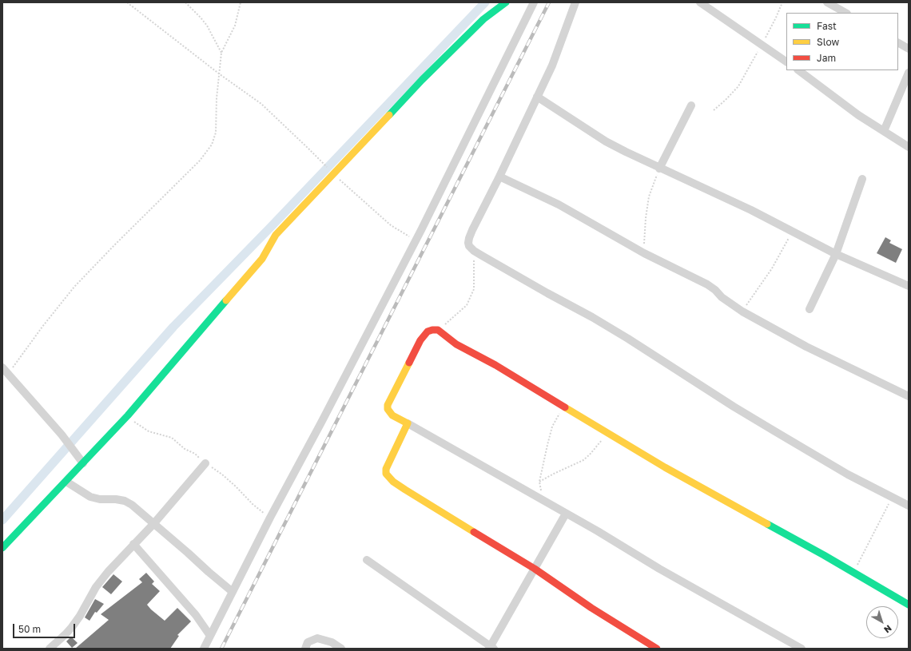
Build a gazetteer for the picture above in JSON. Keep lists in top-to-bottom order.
{
  "legend": ["Fast", "Slow", "Jam"],
  "scale_bar": "50 m",
  "north": "bottom right"
}
